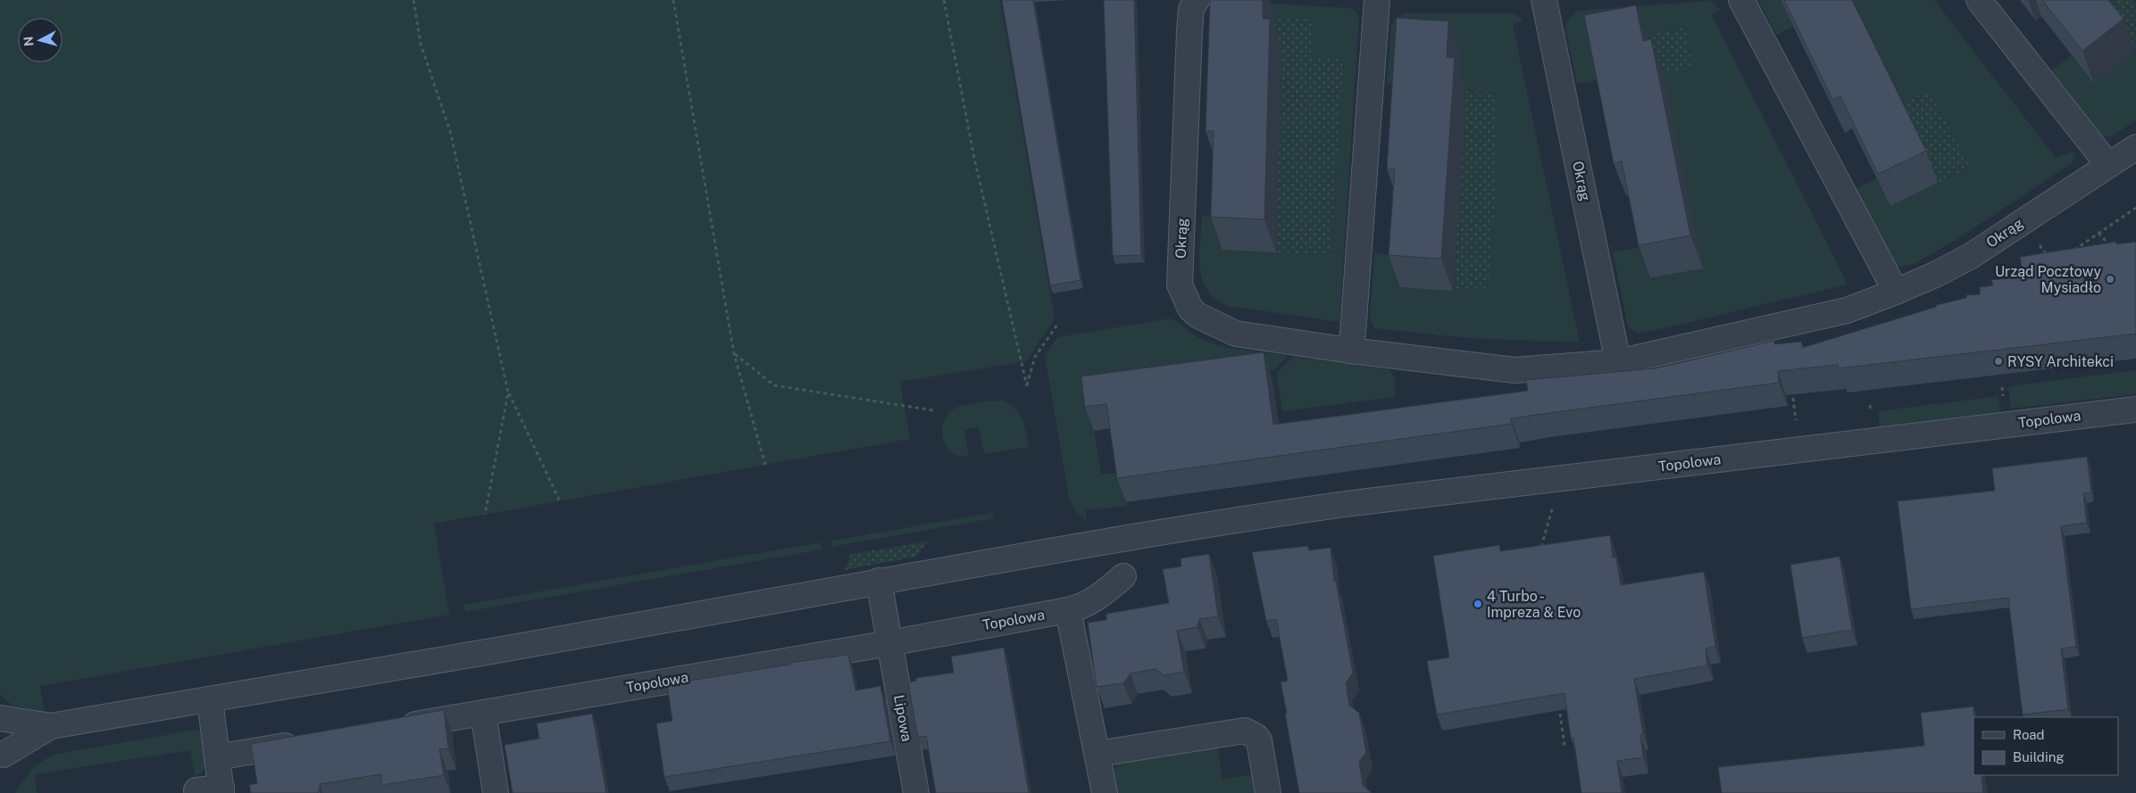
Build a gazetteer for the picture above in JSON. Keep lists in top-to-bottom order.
{
  "streets": {
    "street": ["Okrąg", "Topolowa", "Lipowa"]
  },
  "crossings": [
    ["Topolowa", "Lipowa"]
  ],
  "places": ["Urząd Pocztowy Mysiadło", "RYSY Architekci", "4 Turbo - Impreza & Evo"],
  "legend": ["Road", "Building"],
  "north": "left"
}
